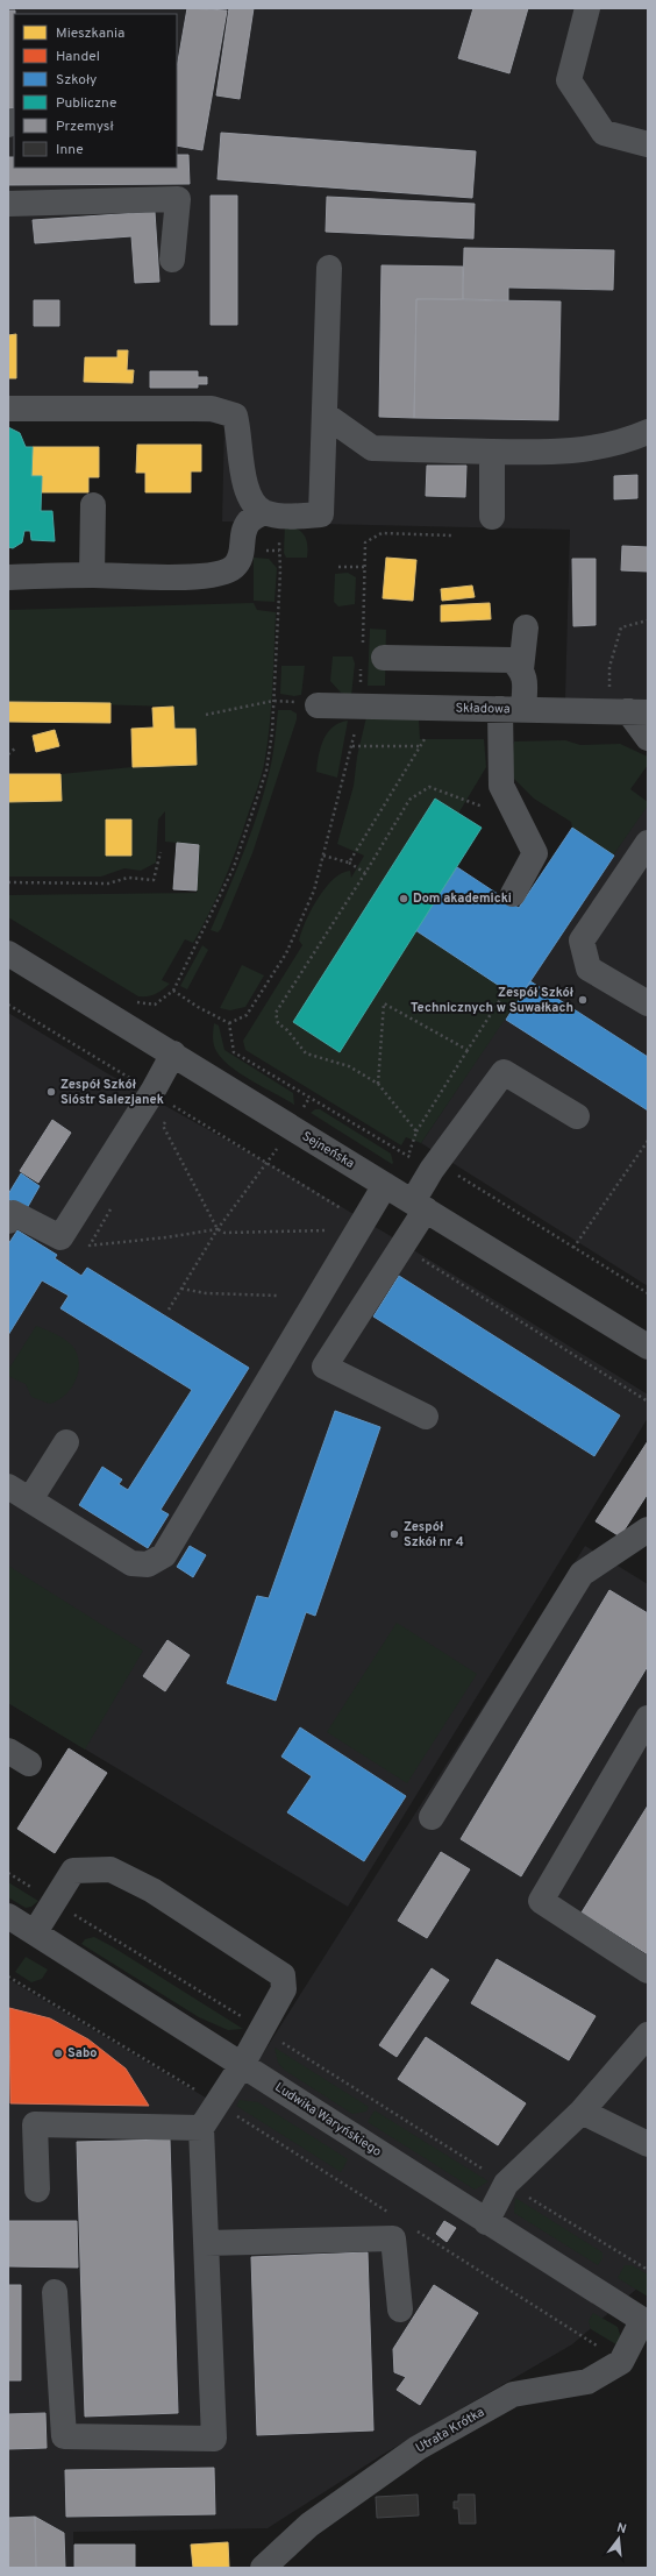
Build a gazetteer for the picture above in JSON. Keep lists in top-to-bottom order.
{
  "streets": {
    "street": [
      "Składowa",
      "Sejneńska",
      "Ludwika Waryńskiego",
      "Utrata Krótka"
    ]
  },
  "places": [
    "Dom akademicki",
    "Zespół Szkół Technicznych w Suwałkach",
    "Zespół Szkół Sióstr Salezjanek",
    "Zespół Szkół nr 4",
    "Sabo"
  ],
  "legend": [
    "Mieszkania",
    "Handel",
    "Szkoły",
    "Publiczne",
    "Przemysł",
    "Inne"
  ],
  "north": "top"
}
